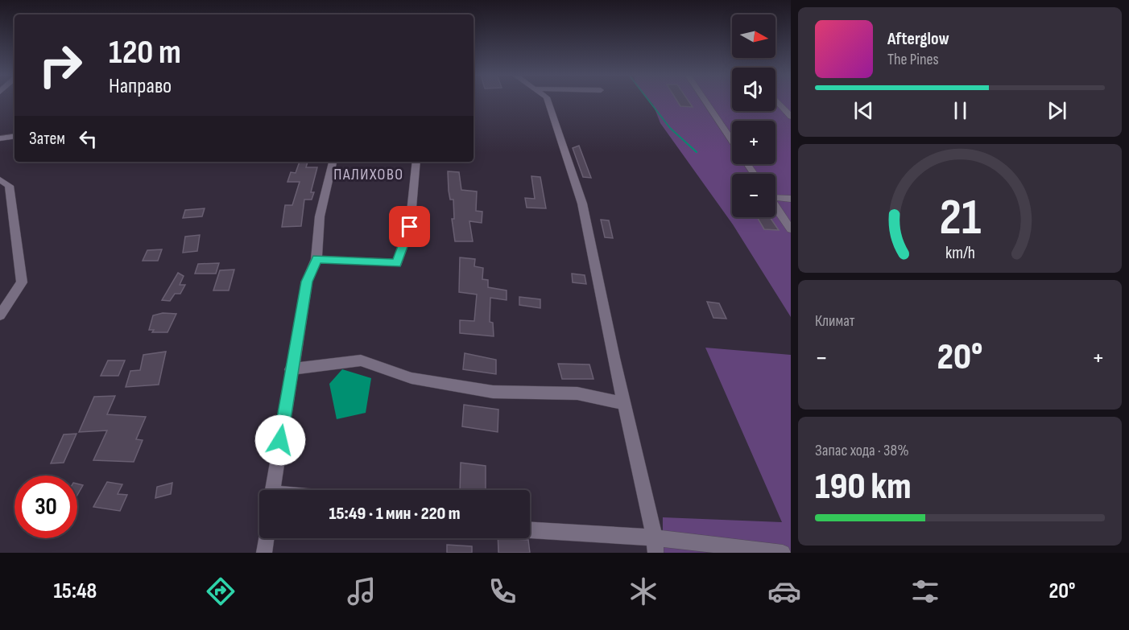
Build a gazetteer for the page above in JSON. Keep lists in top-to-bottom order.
{
  "districts": ["ПАЛИХОВО"],
  "north": "right",
  "page": {
    "map_buttons": ["+", "−"],
    "turn": ["120 m", "Направо"],
    "song": ["Afterglow", "The Pines"],
    "then": "Затем",
    "tile": [
      "Климат",
      ["Запас хода · 38%", "190 km"]
    ],
    "heat": ["−", "20°", "+"],
    "limit": "30",
    "trip": "15:49 · 1 мин · 220 m",
    "tabs": ["15:48", "20°"],
    "gauge": ["21", "km/h"]
  }
}
